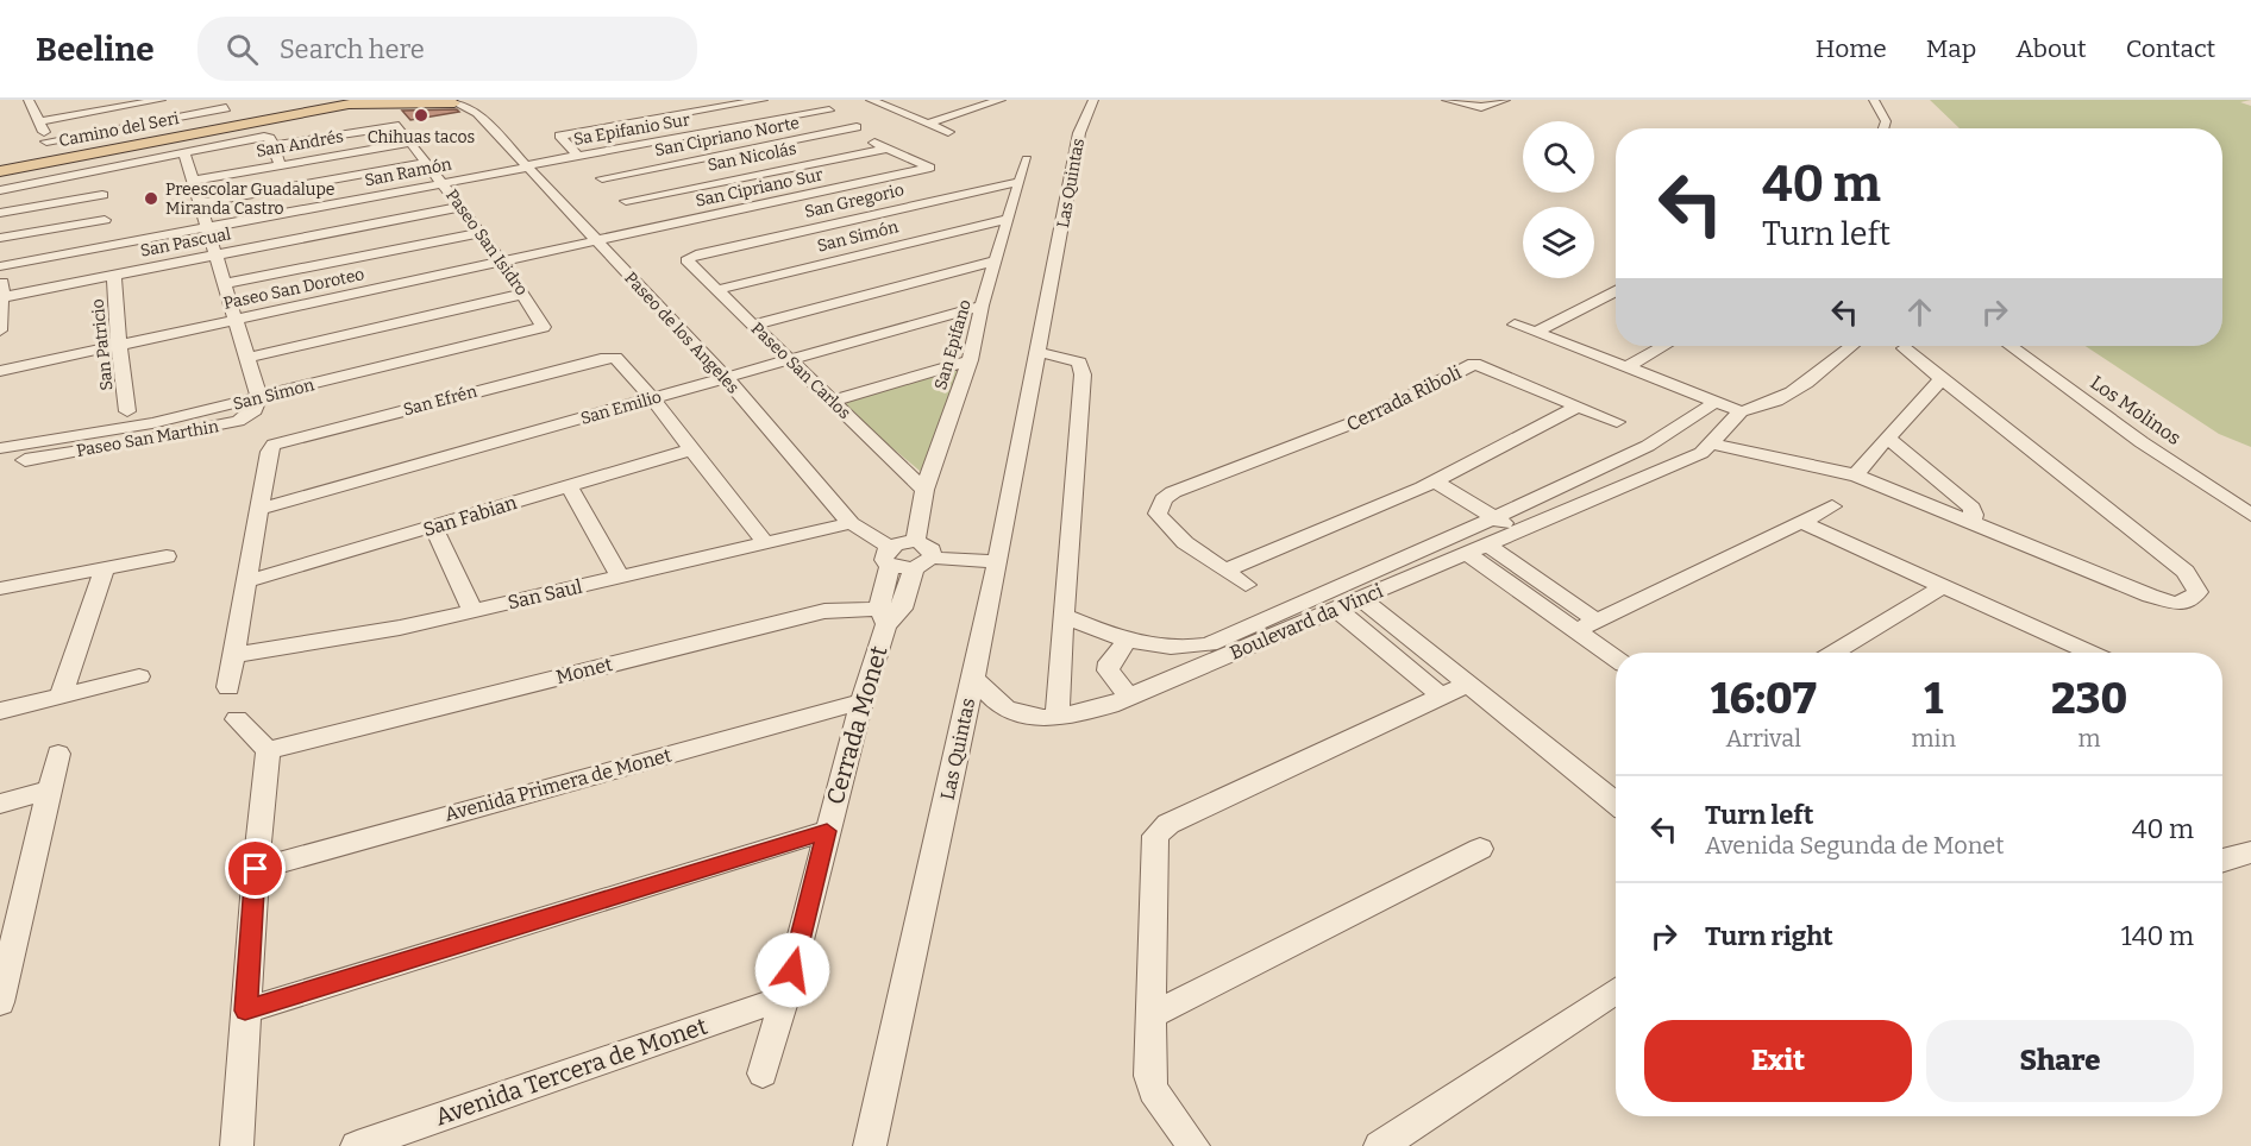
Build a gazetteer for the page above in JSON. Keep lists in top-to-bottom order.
{
  "streets": {
    "main road": ["Camino del Seri"],
    "street": [
      "Sa Epifanio Sur",
      "San Cipriano Norte",
      "San Andrés",
      "San Nicolás",
      "San Ramón",
      "Las Quintas",
      "San Cipriano Sur",
      "San Gregorio",
      "San Simón",
      "San Pascual",
      "Paseo San Isidro",
      "Paseo San Doroteo",
      "Paseo de los Angeles",
      "San Patricio",
      "San Epifano",
      "Paseo San Carlos",
      "San Simon",
      "Cerrada Riboli",
      "San Efrén",
      "San Emilio",
      "Los Molinos",
      "Paseo San Marthin",
      "San Fabian",
      "San Saul",
      "Boulevard da Vinci",
      "Monet",
      "Cerrada Monet",
      "Avenida Primera de Monet",
      "Avenida Tercera de Monet"
    ]
  },
  "crossings": [
    ["Sa Epifanio Sur", "San Ramón"],
    ["Sa Epifanio Sur", "Paseo de los Angeles"],
    ["San Cipriano Norte", "San Nicolás"],
    ["San Cipriano Norte", "San Cipriano Sur"],
    ["San Andrés", "Paseo San Isidro"],
    ["San Nicolás", "San Cipriano Sur"],
    ["San Ramón", "Paseo San Isidro"],
    ["San Ramón", "Paseo de los Angeles"],
    ["San Cipriano Sur", "Paseo San Doroteo"],
    ["San Cipriano Sur", "Paseo de los Angeles"],
    ["San Gregorio", "San Epifano"],
    ["San Gregorio", "Paseo San Carlos"],
    ["San Simón", "San Epifano"],
    ["San Simón", "Paseo San Carlos"],
    ["San Pascual", "Paseo San Isidro"],
    ["San Pascual", "San Patricio"],
    ["Paseo San Isidro", "Paseo San Doroteo"],
    ["Paseo San Isidro", "San Simon"],
    ["Paseo San Doroteo", "Paseo de los Angeles"],
    ["Paseo San Doroteo", "San Patricio"],
    ["Paseo de los Angeles", "San Emilio"],
    ["Paseo de los Angeles", "San Saul"],
    ["San Epifano", "Paseo San Carlos"],
    ["San Epifano", "San Emilio"],
    ["Paseo San Carlos", "San Emilio"],
    ["San Simon", "Paseo San Marthin"],
    ["San Efrén", "San Emilio"],
    ["Monet", "Cerrada Monet"],
    ["Cerrada Monet", "Avenida Primera de Monet"],
    ["Cerrada Monet", "Avenida Tercera de Monet"]
  ],
  "places": ["Chihuas tacos", "Preescolar Guadalupe Miranda Castro"],
  "page": {
    "header": "Beeline",
    "search": "Search here",
    "nav": [
      "Home",
      "Map",
      "About",
      "Contact"
    ],
    "turn": ["40 m", "Turn left"],
    "eta": [
      "16:07",
      "Arrival",
      "1",
      "min",
      "230",
      "m"
    ],
    "list": [
      {
        "name": "Turn left",
        "note": "Avenida Segunda de Monet",
        "value": "40 m"
      },
      {
        "name": "Turn right",
        "value": "140 m"
      }
    ],
    "buttons": ["Exit", "Share"]
  }
}
